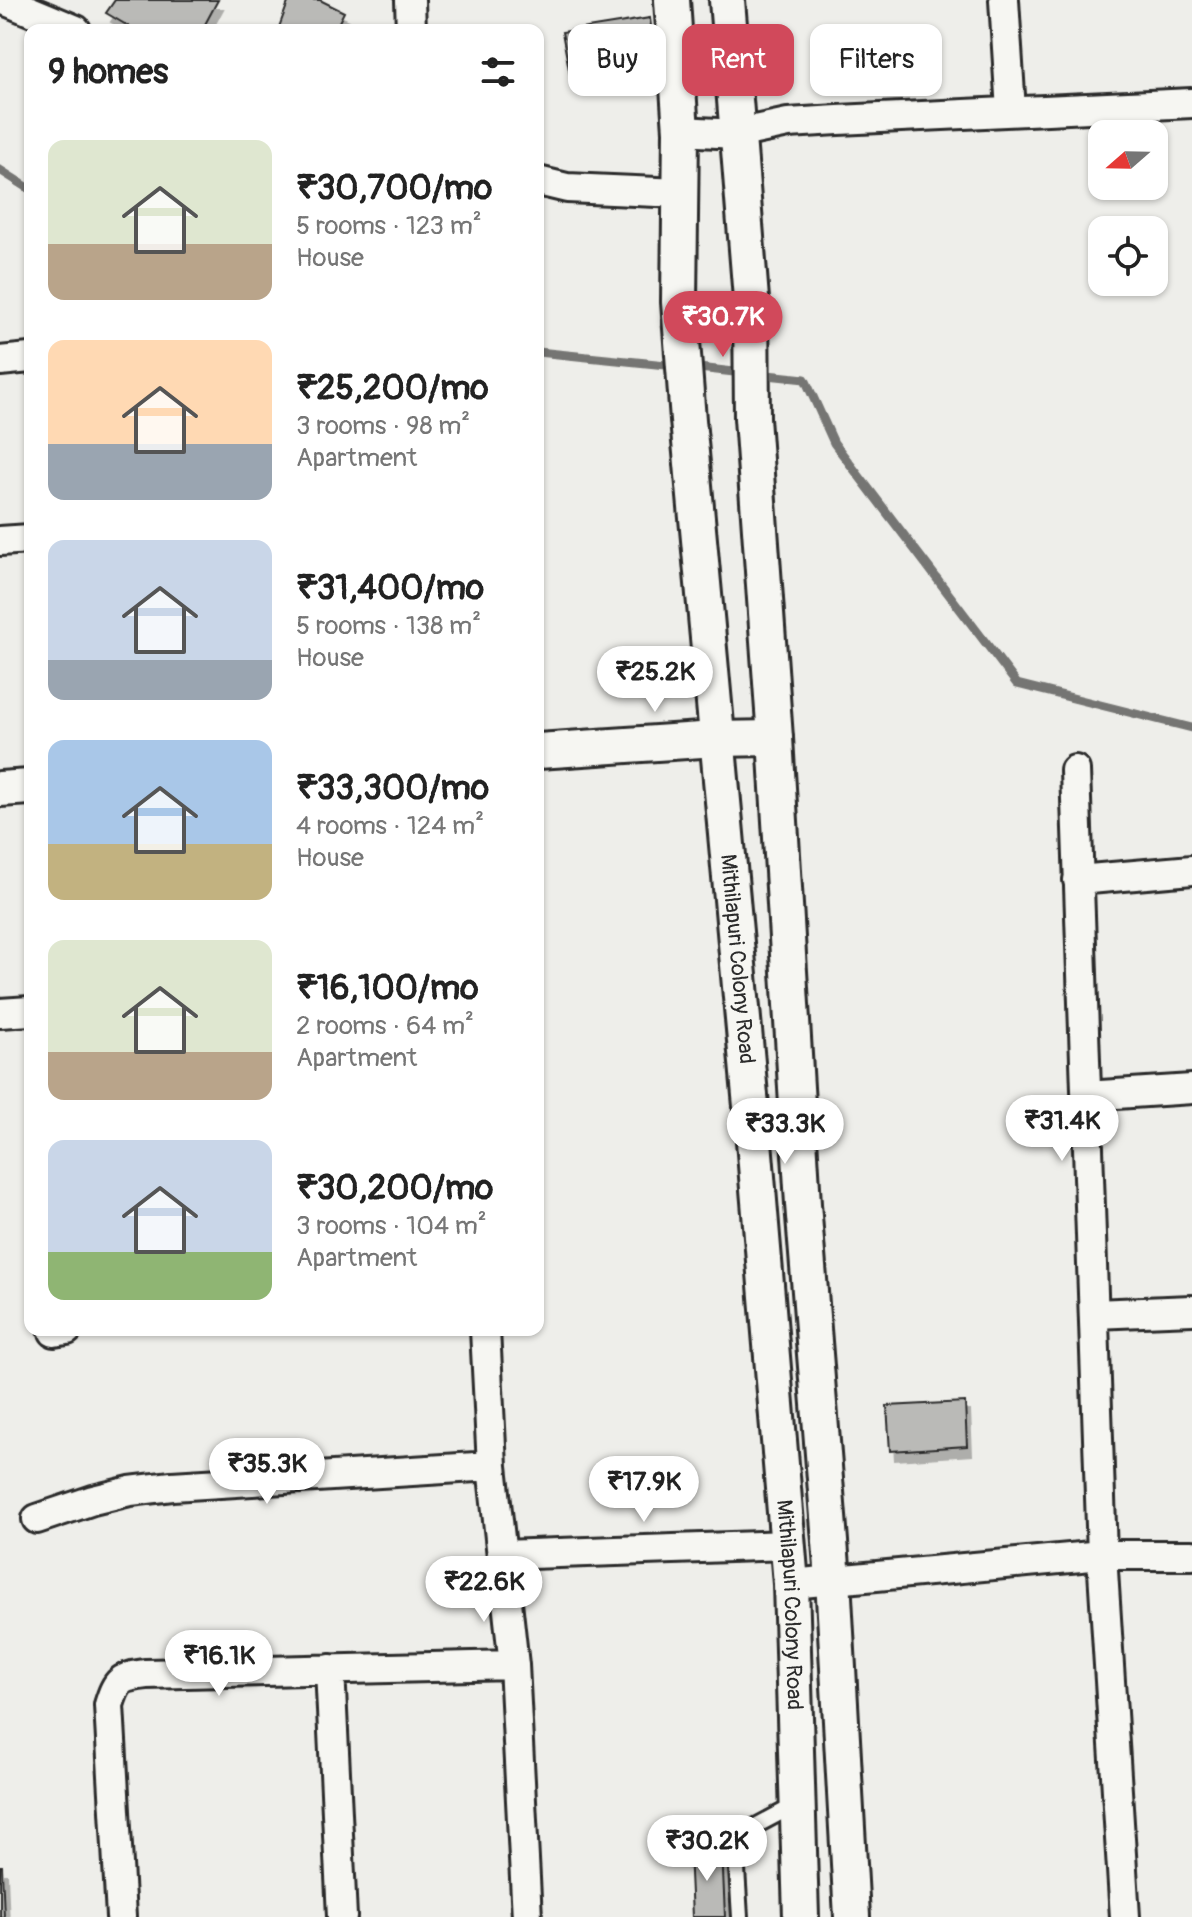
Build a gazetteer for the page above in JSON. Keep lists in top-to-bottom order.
{
  "streets": {
    "street": ["Mithilapuri Colony Road"]
  },
  "north": "left",
  "page": {
    "chip": ["Buy", "Rent", "Filters"],
    "heading": "9 homes",
    "list": [
      {
        "name": "₹30,700/mo",
        "note": "5 rooms · 123 m² · House"
      },
      {
        "name": "₹25,200/mo",
        "note": "3 rooms · 98 m² · Apartment"
      },
      {
        "name": "₹31,400/mo",
        "note": "5 rooms · 138 m² · House"
      },
      {
        "name": "₹33,300/mo",
        "note": "4 rooms · 124 m² · House"
      },
      {
        "name": "₹16,100/mo",
        "note": "2 rooms · 64 m² · Apartment"
      },
      {
        "name": "₹30,200/mo",
        "note": "3 rooms · 104 m² · Apartment"
      }
    ],
    "price": [
      "₹30.7K",
      "₹25.2K",
      "₹31.4K",
      "₹33.3K",
      "₹35.3K",
      "₹17.9K",
      "₹22.6K",
      "₹16.1K",
      "₹30.2K"
    ]
  }
}
